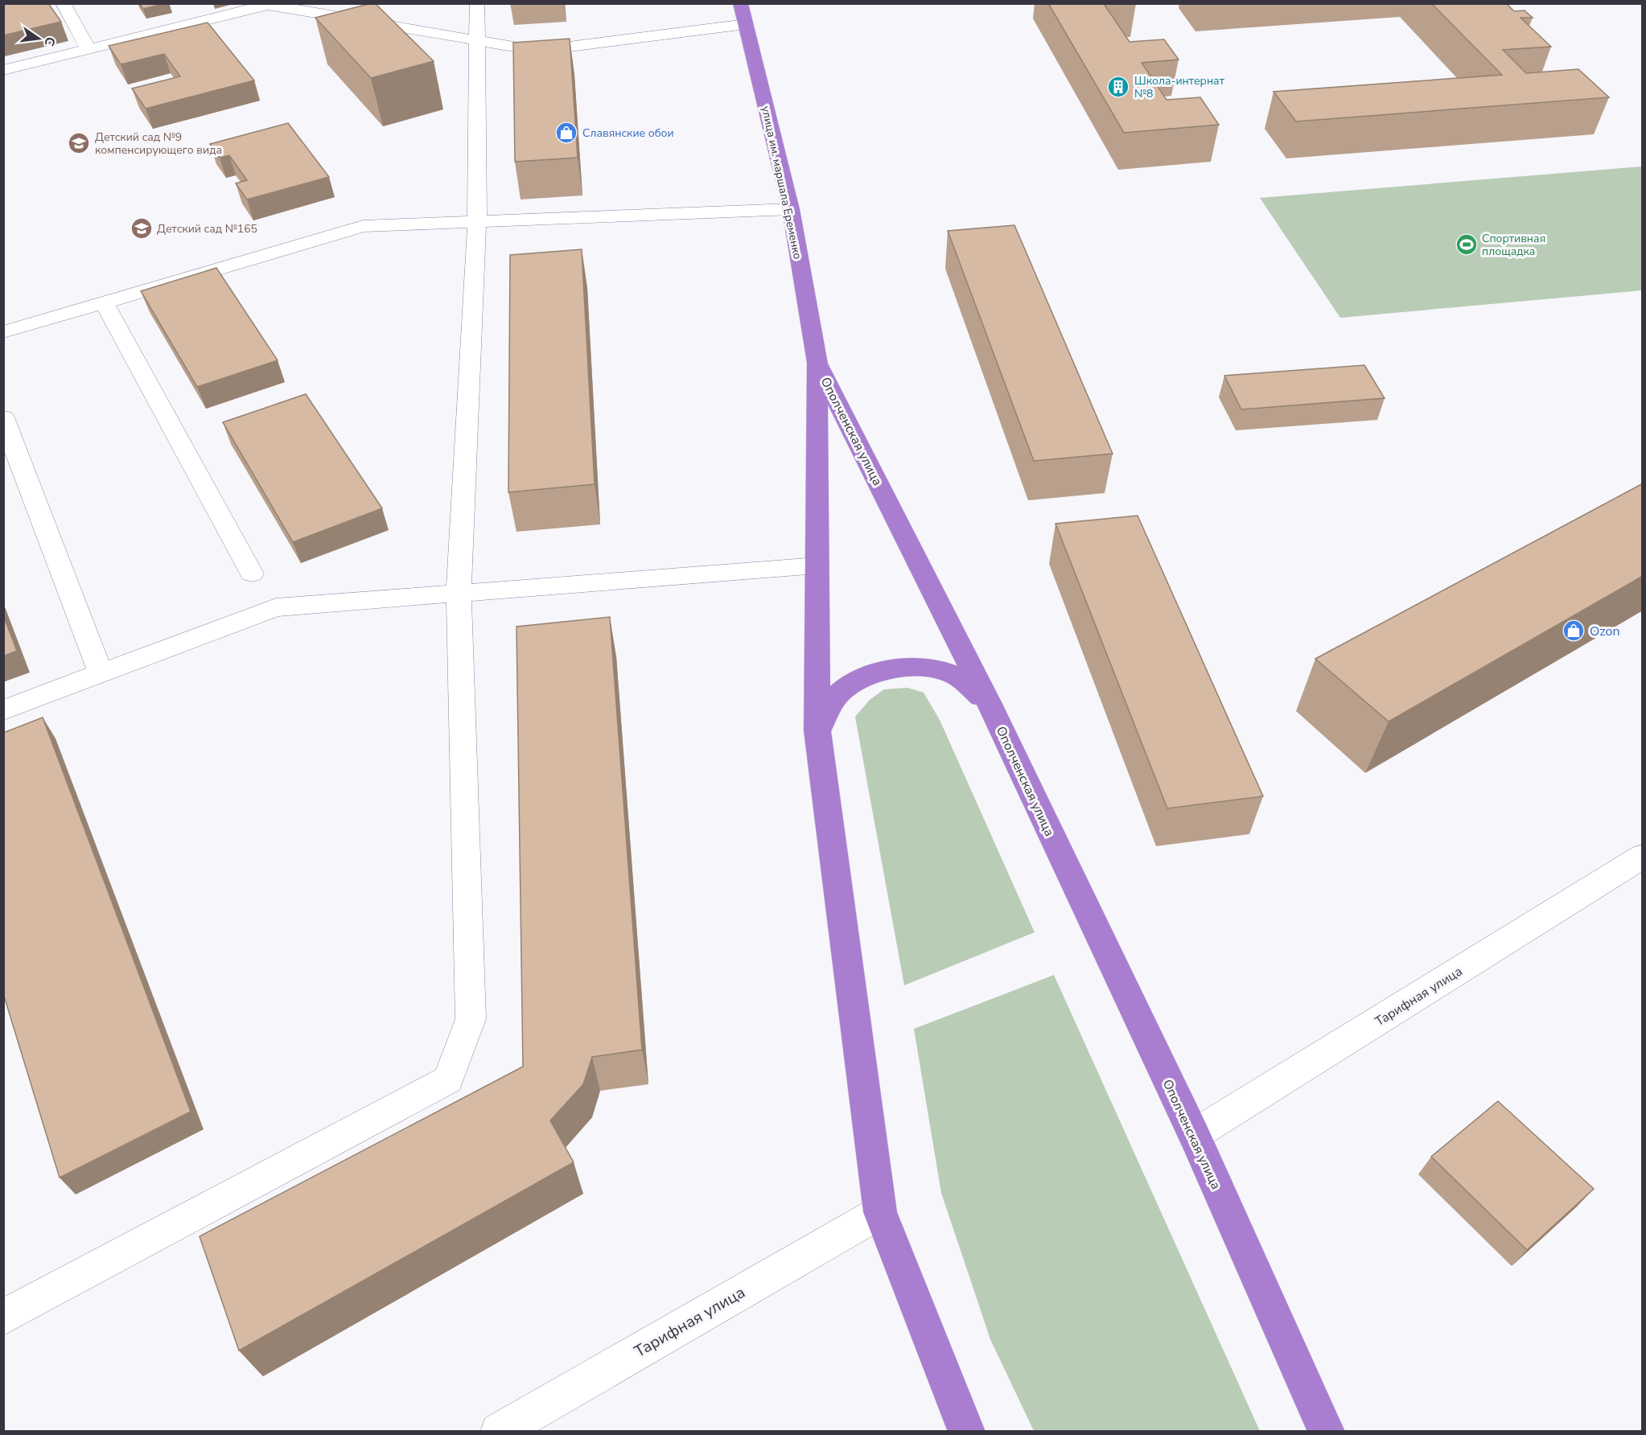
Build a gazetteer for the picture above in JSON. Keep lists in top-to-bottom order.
{
  "streets": {
    "highway": ["улица им. маршала Еременко", "Ополченская улица"],
    "street": ["Тарифная улица"]
  },
  "crossings": [
    ["улица им. маршала Еременко", "Ополченская улица"],
    ["Ополченская улица", "Тарифная улица"]
  ],
  "places": {
    "building": ["Школа-интернат №8"],
    "shop": ["Славянские обои", "Ozon"],
    "school or university": ["Детский сад №9 компенсирующего вида", "Детский сад №165"],
    "sports": ["Спортивная площадка"]
  },
  "north": "right"
}
